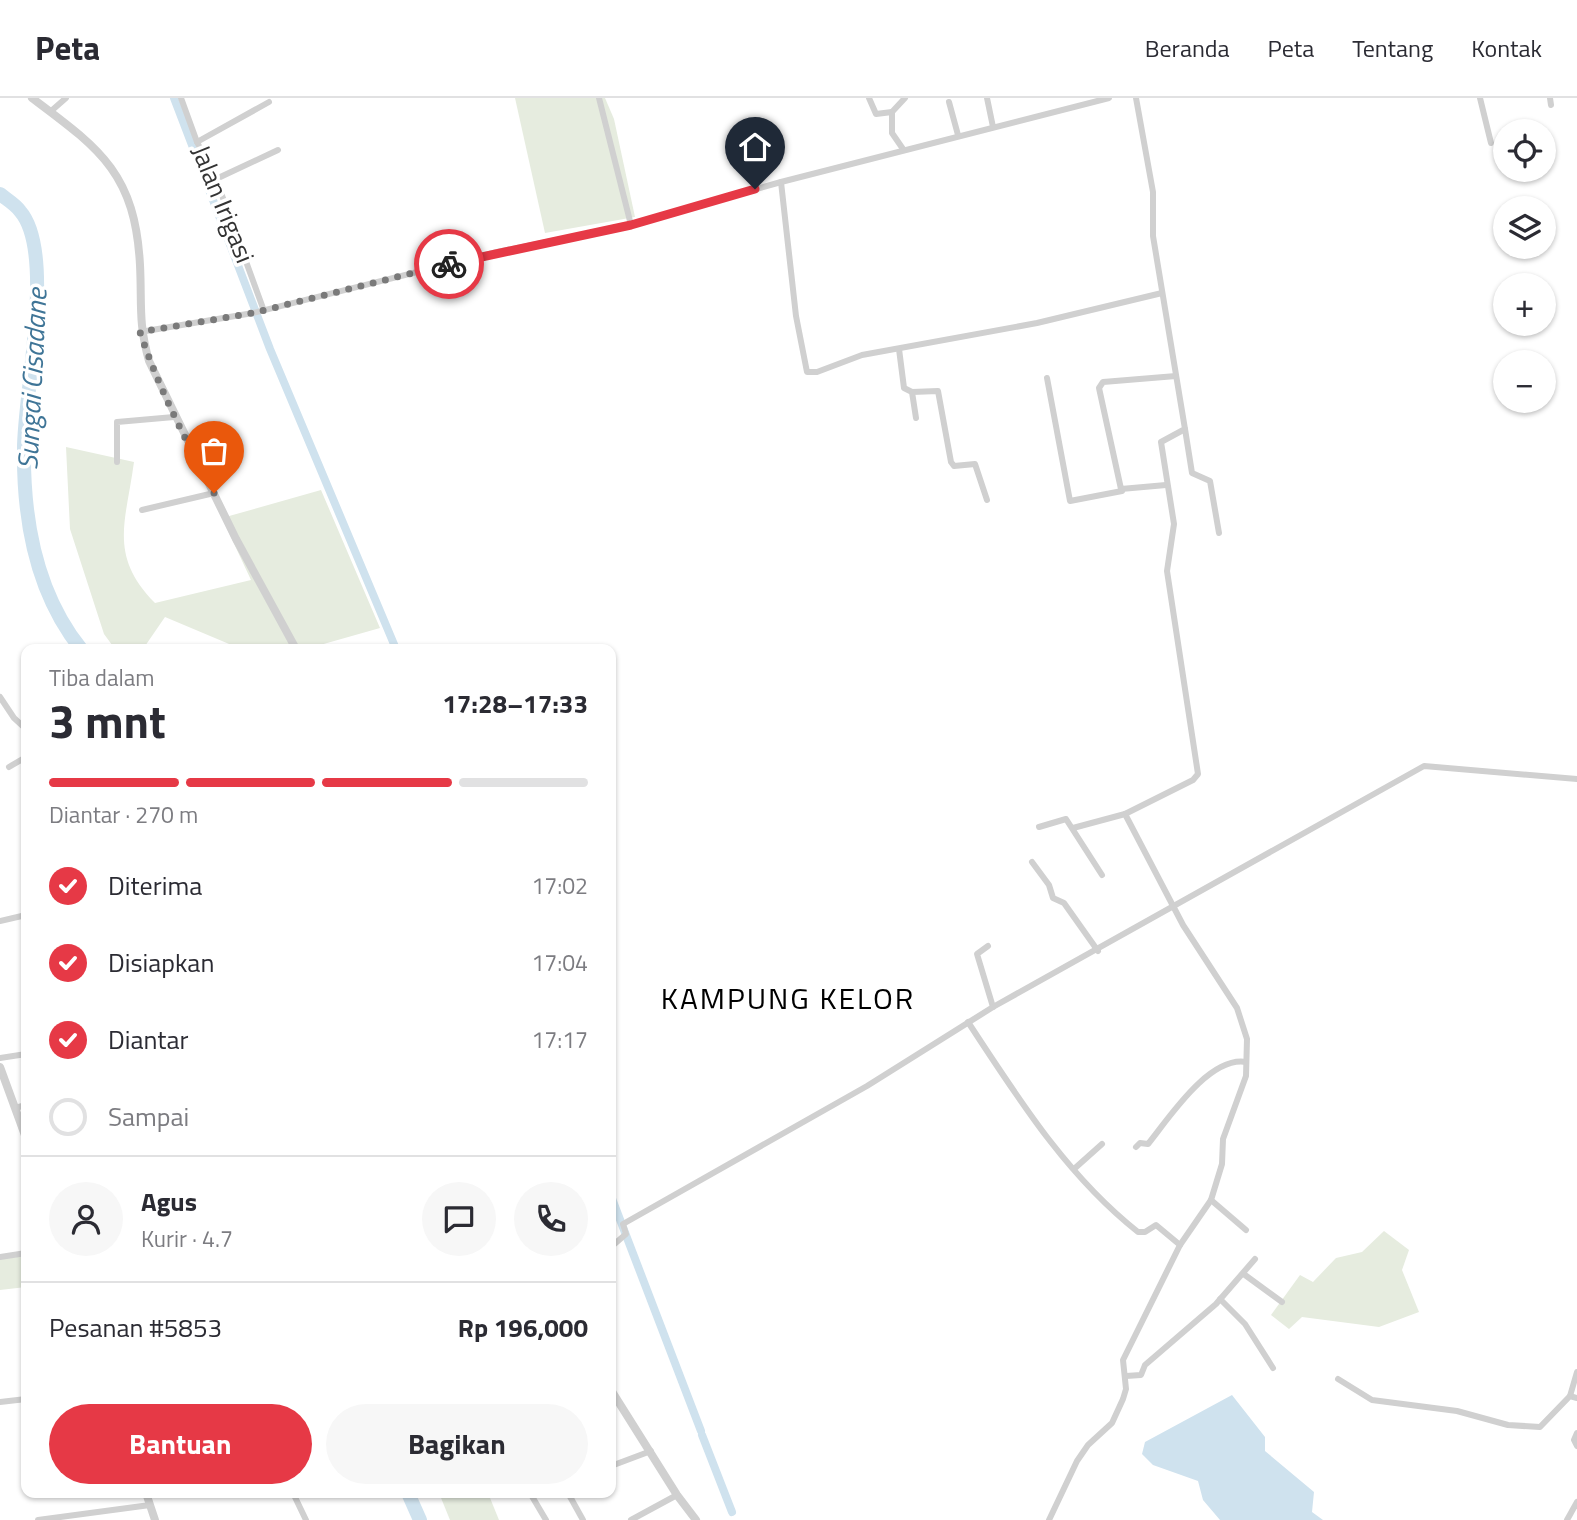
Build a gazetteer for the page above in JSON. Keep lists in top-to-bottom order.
{
  "streets": {
    "street": ["Jalan Irigasi"]
  },
  "districts": ["KAMPUNG KELOR"],
  "water": ["Sungai Cisadane"],
  "page": {
    "header": "Peta",
    "nav": [
      "Beranda",
      "Peta",
      "Tentang",
      "Kontak"
    ],
    "map_buttons": ["+", "−"],
    "heading": ["3 mnt", "Tiba dalam", "17:28–17:33"],
    "panel": [
      "Agus",
      "Kurir · 4.7",
      "Pesanan #5853",
      "Rp 196,000"
    ],
    "bar": "Diantar · 270 m",
    "list": [
      ["Diterima", "17:02"],
      ["Disiapkan", "17:04"],
      ["Diantar", "17:17"],
      "Sampai"
    ],
    "buttons": ["Bantuan", "Bagikan"]
  }
}
